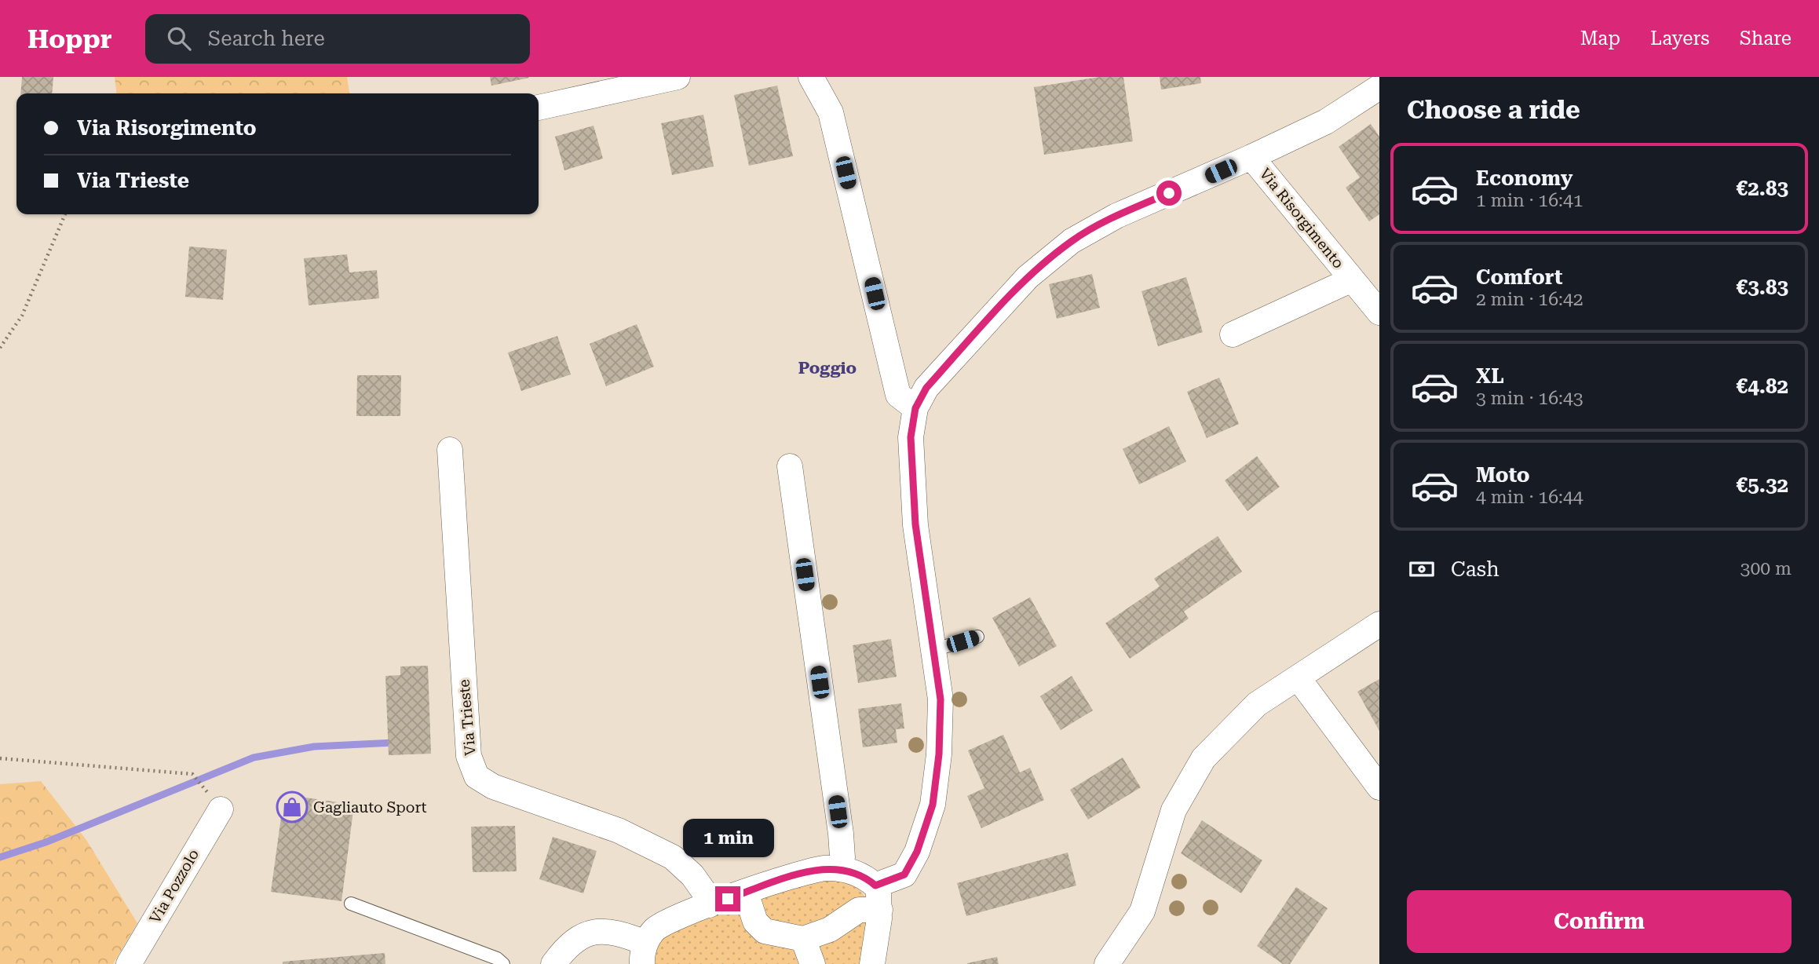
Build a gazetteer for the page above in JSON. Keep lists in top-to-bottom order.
{
  "streets": {
    "street": ["Via Risorgimento", "Via Trieste", "Via Pozzolo"]
  },
  "districts": ["Poggio"],
  "places": {
    "shop": ["Gagliauto Sport"]
  },
  "page": {
    "header": "Hoppr",
    "search": "Search here",
    "nav": ["Map", "Layers", "Share"],
    "heading": "Choose a ride",
    "banner": ["Via Risorgimento", "Via Trieste"],
    "list": [
      {
        "name": "Economy",
        "note": "1 min · 16:41",
        "value": "€2.83"
      },
      {
        "name": "Comfort",
        "note": "2 min · 16:42",
        "value": "€3.83"
      },
      {
        "name": "XL",
        "note": "3 min · 16:43",
        "value": "€4.82"
      },
      {
        "name": "Moto",
        "note": "4 min · 16:44",
        "value": "€5.32"
      }
    ],
    "pay": ["Cash", "300 m"],
    "bubble": "1 min",
    "buttons": "Confirm"
  }
}
